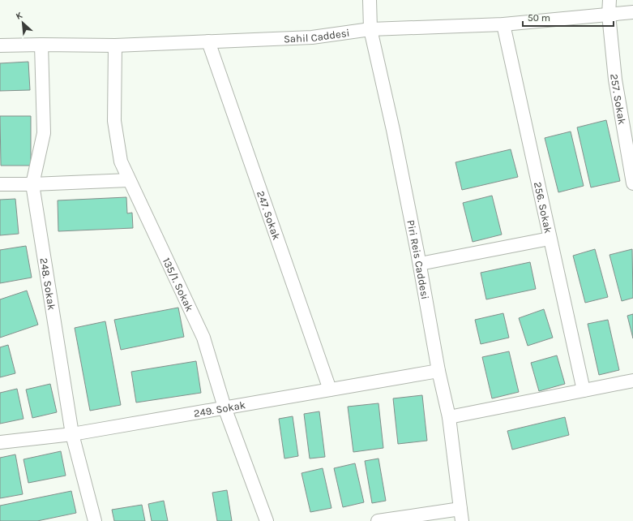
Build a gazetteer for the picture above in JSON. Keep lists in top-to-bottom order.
{
  "streets": {
    "street": [
      "Sahil Caddesi",
      "257. Sokak",
      "256. Sokak",
      "247. Sokak",
      "Piri Reis Caddesi",
      "248. Sokak",
      "135/1. Sokak",
      "249. Sokak"
    ]
  },
  "crossings": [
    ["Sahil Caddesi", "257. Sokak"],
    ["Sahil Caddesi", "256. Sokak"],
    ["Sahil Caddesi", "247. Sokak"],
    ["Sahil Caddesi", "Piri Reis Caddesi"],
    ["Sahil Caddesi", "248. Sokak"],
    ["Sahil Caddesi", "135/1. Sokak"],
    ["247. Sokak", "249. Sokak"],
    ["Piri Reis Caddesi", "249. Sokak"],
    ["248. Sokak", "249. Sokak"],
    ["135/1. Sokak", "249. Sokak"]
  ],
  "scale_bar": "50 m",
  "north": "top left"
}
